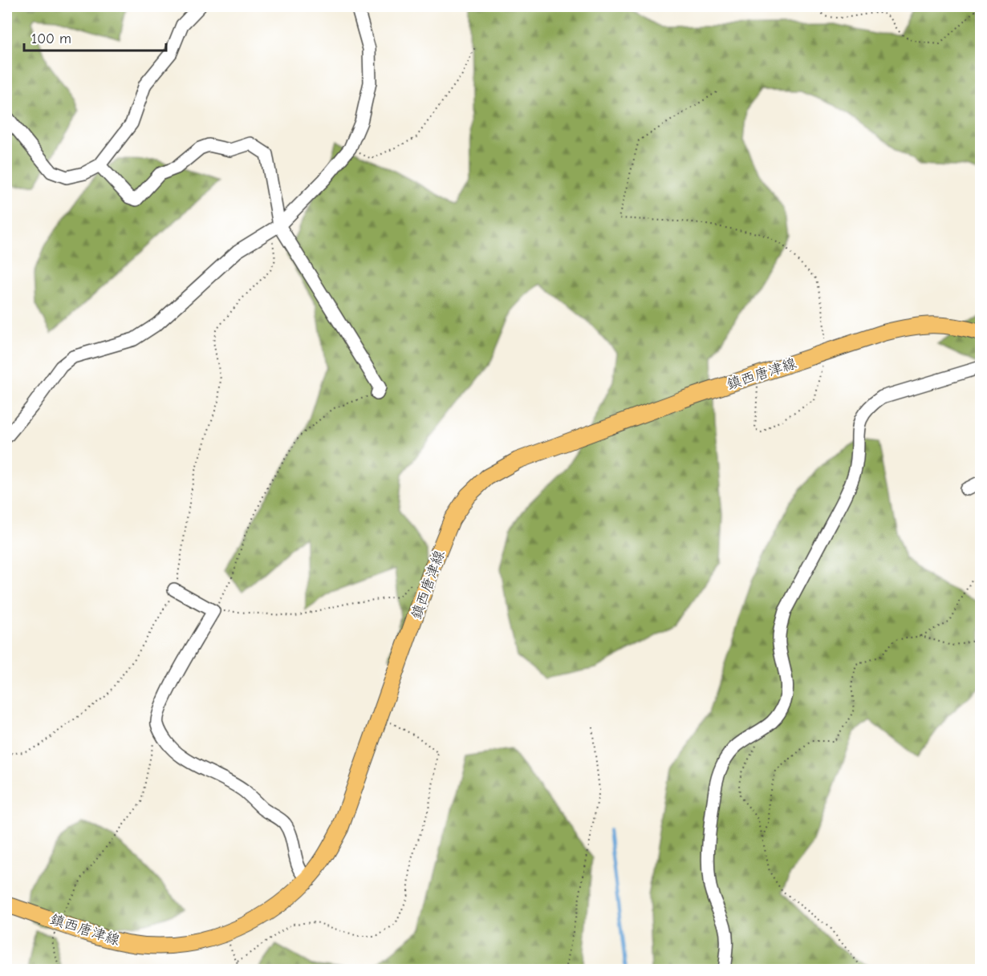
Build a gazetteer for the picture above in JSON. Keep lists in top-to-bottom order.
{
  "streets": {
    "main road": ["鎮西唐津線"]
  },
  "scale_bar": "100 m"
}
